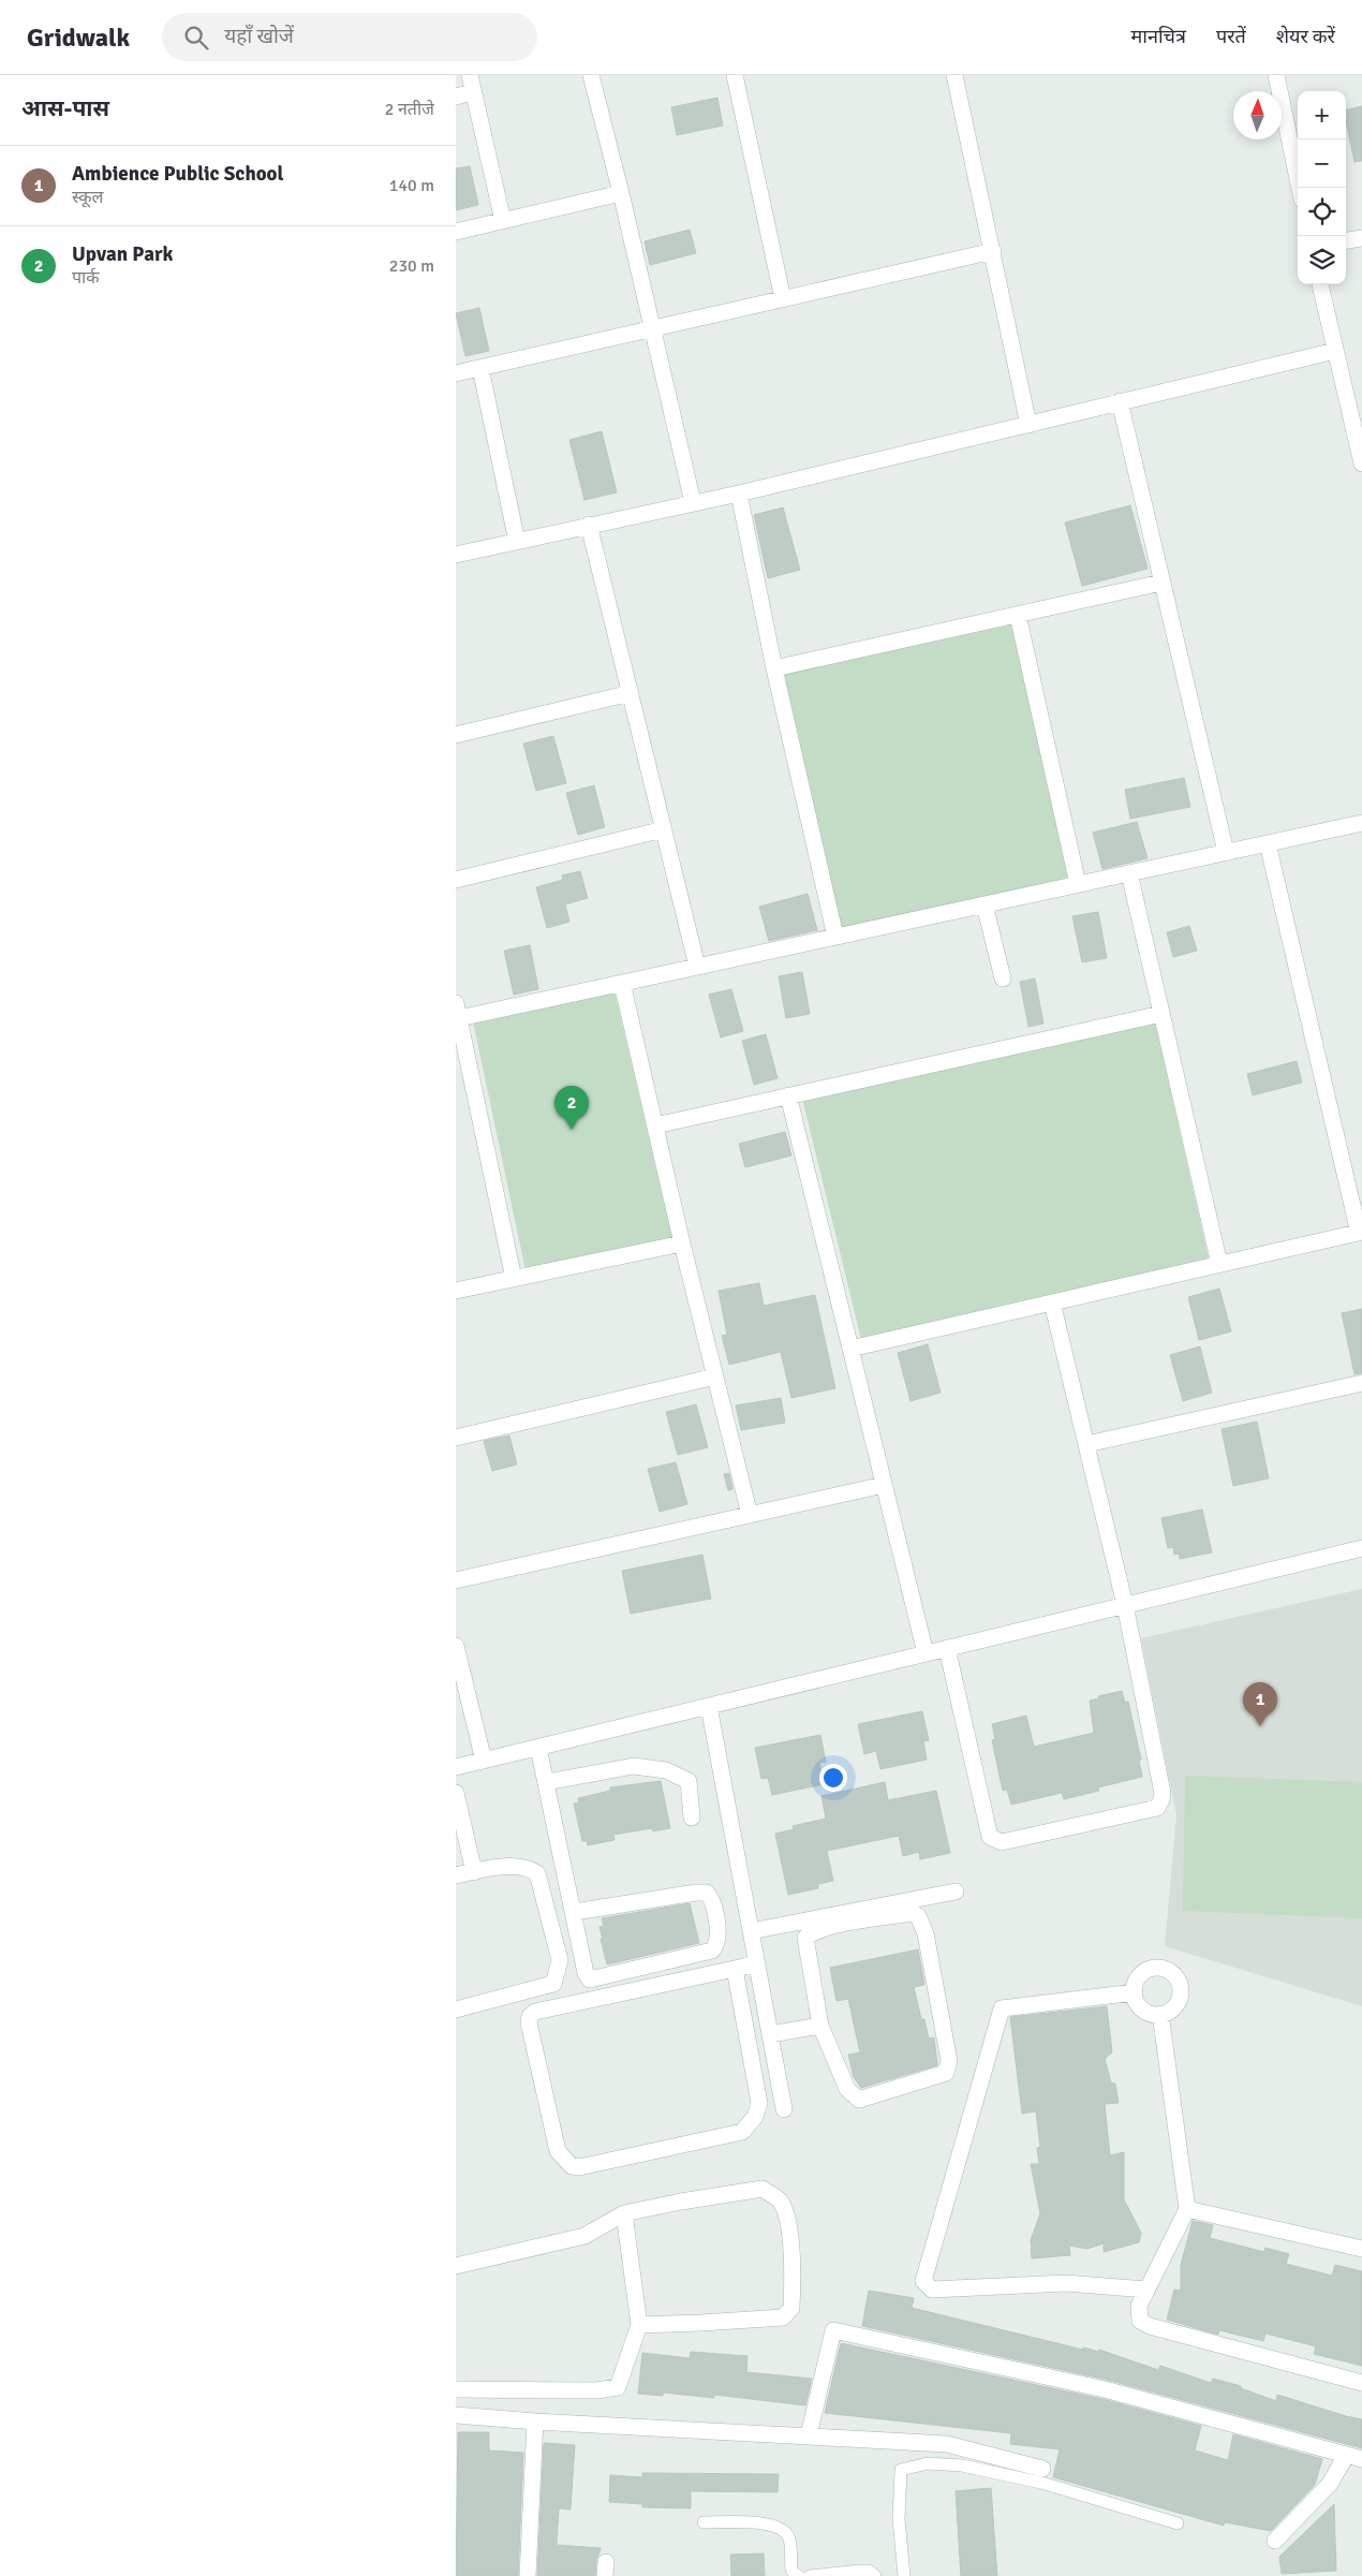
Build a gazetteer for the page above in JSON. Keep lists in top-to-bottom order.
{
  "north": "top",
  "page": {
    "header": "Gridwalk",
    "search": "यहाँ खोजें",
    "nav": ["मानचित्र", "परतें", "शेयर करें"],
    "heading": ["आस-पास", "2 नतीजे"],
    "map_buttons": ["+", "−"],
    "list": [
      {
        "mark": "1",
        "name": "Ambience Public School",
        "note": "स्कूल",
        "value": "140 m"
      },
      {
        "mark": "2",
        "name": "Upvan Park",
        "note": "पार्क",
        "value": "230 m"
      }
    ],
    "pins": ["2", "1"]
  }
}
